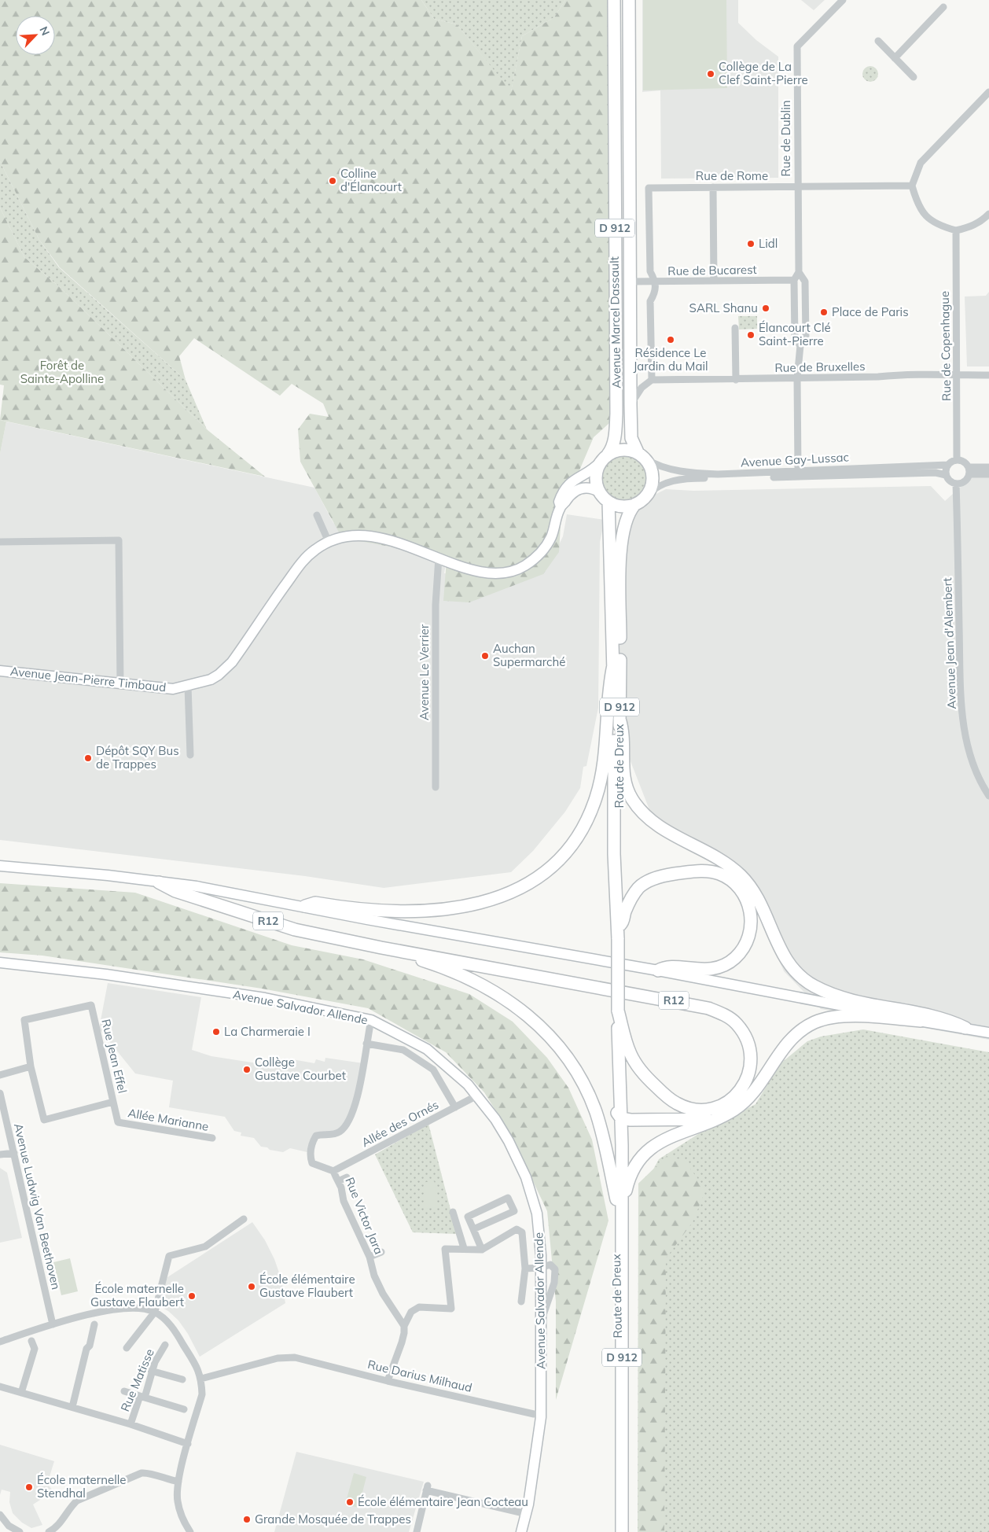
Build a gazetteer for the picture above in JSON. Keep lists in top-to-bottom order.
{
  "streets": {
    "main road": [
      "D 912",
      "Avenue Marcel Dassault",
      "Route de Dreux",
      "R12"
    ],
    "street": [
      "Rue de Dublin",
      "Rue de Rome",
      "Rue de Bucarest",
      "Rue de Copenhague",
      "Rue de Bruxelles",
      "Avenue Gay-Lussac",
      "Avenue Jean d'Alembert",
      "Avenue Le Verrier",
      "Avenue Jean-Pierre Timbaud",
      "Avenue Salvador Allende",
      "Rue Jean Effel",
      "Allée Marianne",
      "Allée des Ornés",
      "Avenue Ludwig Van Beethoven",
      "Rue Victor Jara",
      "Rue Darius Milhaud",
      "Rue Matisse"
    ]
  },
  "crossings": [
    ["Rue de Dublin", "Rue de Rome"],
    ["Rue de Dublin", "Rue de Bucarest"],
    ["Rue de Dublin", "Rue de Bruxelles"],
    ["Rue de Dublin", "Avenue Gay-Lussac"],
    ["Rue de Rome", "Rue de Bucarest"],
    ["Rue de Bucarest", "Avenue Marcel Dassault"],
    ["Avenue Marcel Dassault", "Avenue Gay-Lussac"],
    ["Avenue Marcel Dassault", "Avenue Jean-Pierre Timbaud"],
    ["Avenue Marcel Dassault", "Route de Dreux"],
    ["Rue de Copenhague", "Rue de Bruxelles"],
    ["Rue de Copenhague", "Avenue Gay-Lussac"],
    ["Rue de Copenhague", "Avenue Jean d'Alembert"],
    ["Avenue Gay-Lussac", "Avenue Jean d'Alembert"],
    ["Avenue Gay-Lussac", "Avenue Jean-Pierre Timbaud"],
    ["Avenue Gay-Lussac", "Route de Dreux"],
    ["Avenue Le Verrier", "Avenue Jean-Pierre Timbaud"],
    ["Avenue Jean-Pierre Timbaud", "Route de Dreux"],
    ["Route de Dreux", "R12"],
    ["Avenue Salvador Allende", "Allée des Ornés"],
    ["Avenue Salvador Allende", "Rue Victor Jara"],
    ["Avenue Salvador Allende", "Rue Darius Milhaud"],
    ["Rue Jean Effel", "Allée Marianne"],
    ["Allée des Ornés", "Rue Victor Jara"]
  ],
  "parks": ["Forêt de Sainte-Apolline"],
  "places": [
    "Collège de La Clef Saint-Pierre",
    "Colline d'Élancourt",
    "Lidl",
    "SARL Shanu",
    "Place de Paris",
    "Élancourt Clé Saint-Pierre",
    "Résidence Le Jardin du Mail",
    "Auchan Supermarché",
    "Dépôt SQY Bus de Trappes",
    "La Charmeraie I",
    "Collège Gustave Courbet",
    "École élémentaire Gustave Flaubert",
    "École maternelle Gustave Flaubert",
    "École maternelle Stendhal",
    "École élémentaire Jean Cocteau",
    "Grande Mosquée de Trappes"
  ],
  "north": "top right"
}
